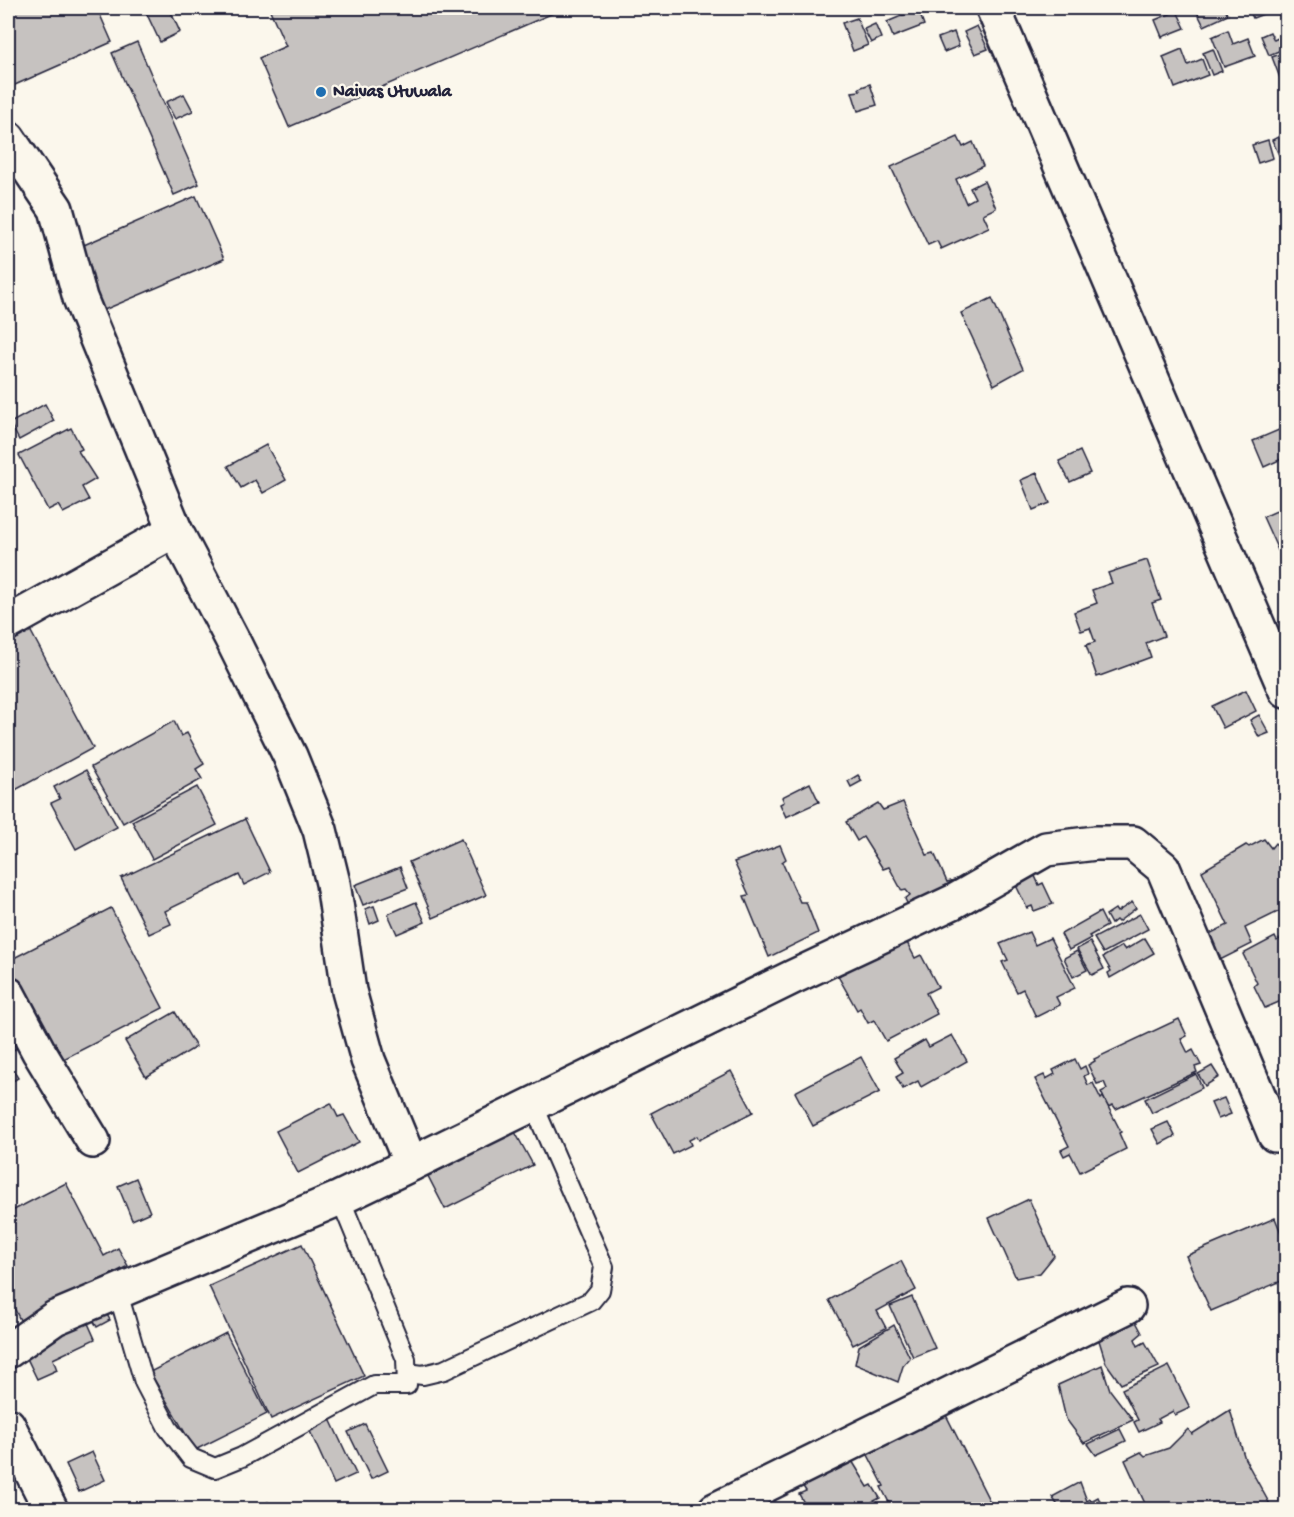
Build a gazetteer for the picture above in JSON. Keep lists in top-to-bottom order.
{
  "places": ["Naivas Utuwala"]
}
